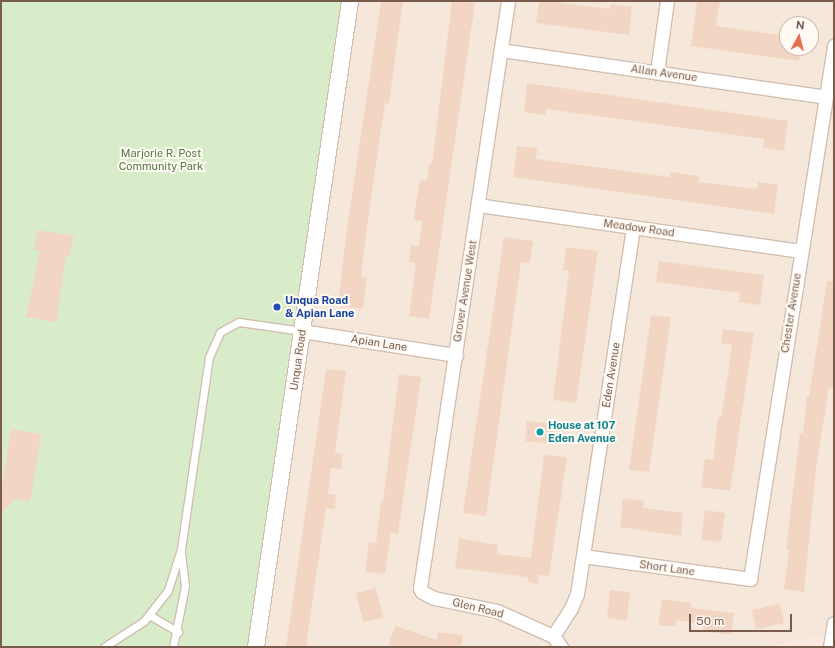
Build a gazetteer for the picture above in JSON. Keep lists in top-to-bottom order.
{
  "streets": {
    "street": [
      "Allan Avenue",
      "Meadow Road",
      "Grover Avenue West",
      "Chester Avenue",
      "Apian Lane",
      "Unqua Road",
      "Eden Avenue",
      "Short Lane",
      "Glen Road"
    ]
  },
  "crossings": [
    ["Allan Avenue", "Grover Avenue West"],
    ["Allan Avenue", "Chester Avenue"],
    ["Meadow Road", "Grover Avenue West"],
    ["Meadow Road", "Chester Avenue"],
    ["Meadow Road", "Eden Avenue"],
    ["Grover Avenue West", "Apian Lane"],
    ["Grover Avenue West", "Glen Road"],
    ["Chester Avenue", "Short Lane"],
    ["Apian Lane", "Unqua Road"],
    ["Eden Avenue", "Short Lane"],
    ["Eden Avenue", "Glen Road"]
  ],
  "parks": ["Marjorie R. Post Community Park"],
  "places": ["Unqua Road & Apian Lane", "House at 107 Eden Avenue"],
  "scale_bar": "50 m",
  "north": "top"
}
